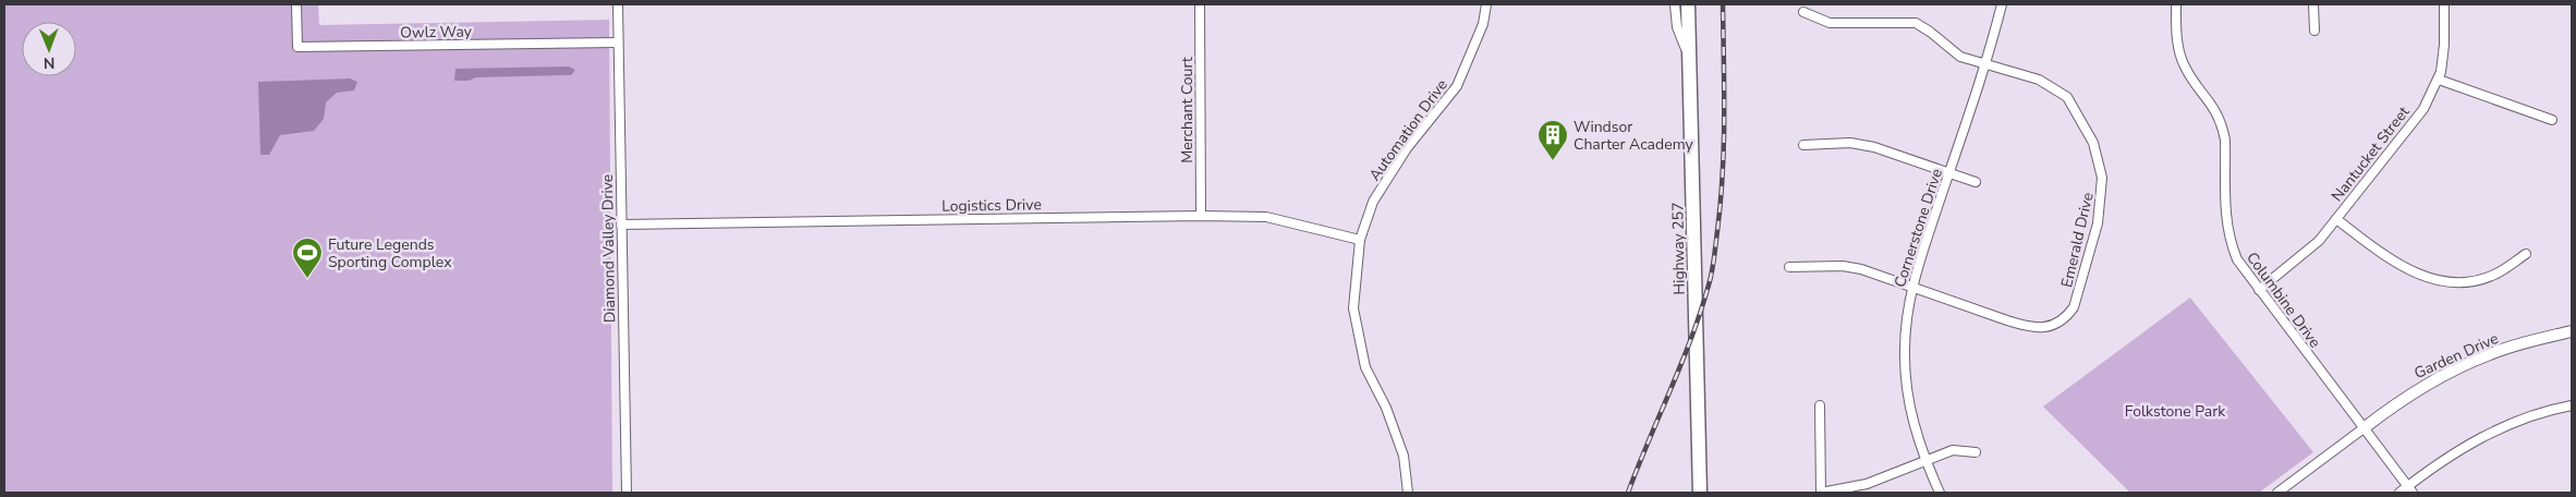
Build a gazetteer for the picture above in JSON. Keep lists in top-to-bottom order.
{
  "streets": {
    "main road": ["Highway 257"],
    "street": [
      "Owlz Way",
      "Merchant Court",
      "Automation Drive",
      "Nantucket Street",
      "Logistics Drive",
      "Cornerstone Drive",
      "Emerald Drive",
      "Diamond Valley Drive",
      "Columbine Drive",
      "Garden Drive"
    ]
  },
  "crossings": [
    ["Owlz Way", "Diamond Valley Drive"],
    ["Merchant Court", "Logistics Drive"],
    ["Automation Drive", "Logistics Drive"],
    ["Nantucket Street", "Columbine Drive"],
    ["Logistics Drive", "Diamond Valley Drive"],
    ["Cornerstone Drive", "Emerald Drive"],
    ["Columbine Drive", "Garden Drive"]
  ],
  "parks": ["Folkstone Park"],
  "places": {
    "building": ["Windsor Charter Academy"],
    "sports": ["Future Legends Sporting Complex"]
  },
  "north": "bottom"
}
